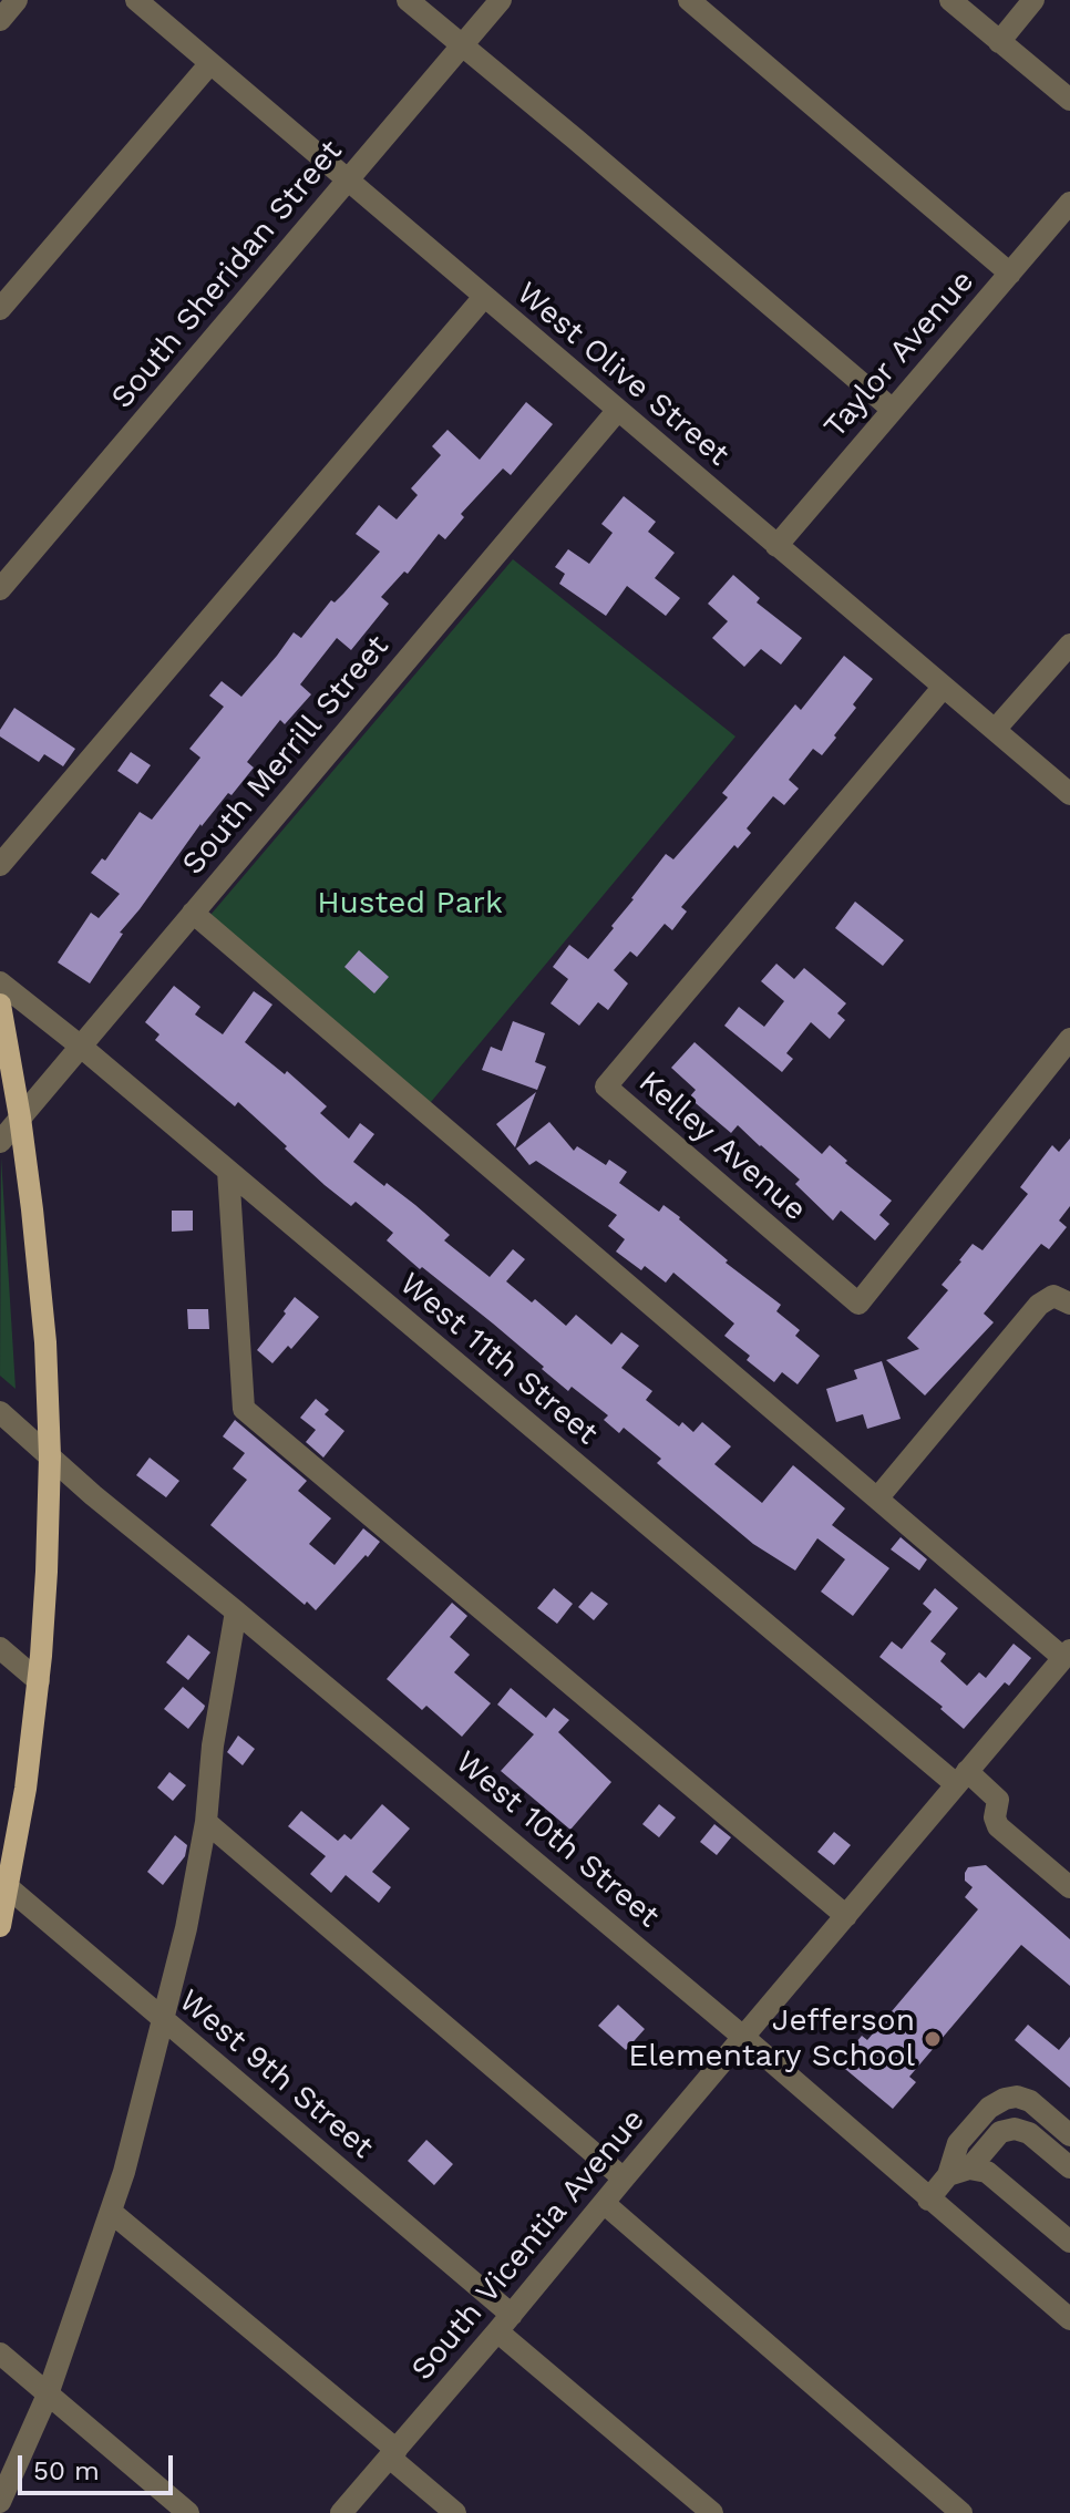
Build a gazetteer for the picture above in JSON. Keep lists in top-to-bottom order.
{
  "streets": {
    "street": [
      "South Sheridan Street",
      "Taylor Avenue",
      "West Olive Street",
      "South Merrill Street",
      "Kelley Avenue",
      "West 11th Street",
      "West 10th Street",
      "West 9th Street",
      "South Vicentia Avenue"
    ]
  },
  "crossings": [
    ["South Sheridan Street", "West Olive Street"],
    ["Taylor Avenue", "West Olive Street"],
    ["West Olive Street", "South Merrill Street"],
    ["West Olive Street", "Kelley Avenue"],
    ["South Merrill Street", "West 11th Street"],
    ["West 11th Street", "South Vicentia Avenue"],
    ["West 10th Street", "South Vicentia Avenue"],
    ["West 9th Street", "South Vicentia Avenue"]
  ],
  "parks": ["Husted Park"],
  "places": ["Jefferson Elementary School"],
  "scale_bar": "50 m"
}
